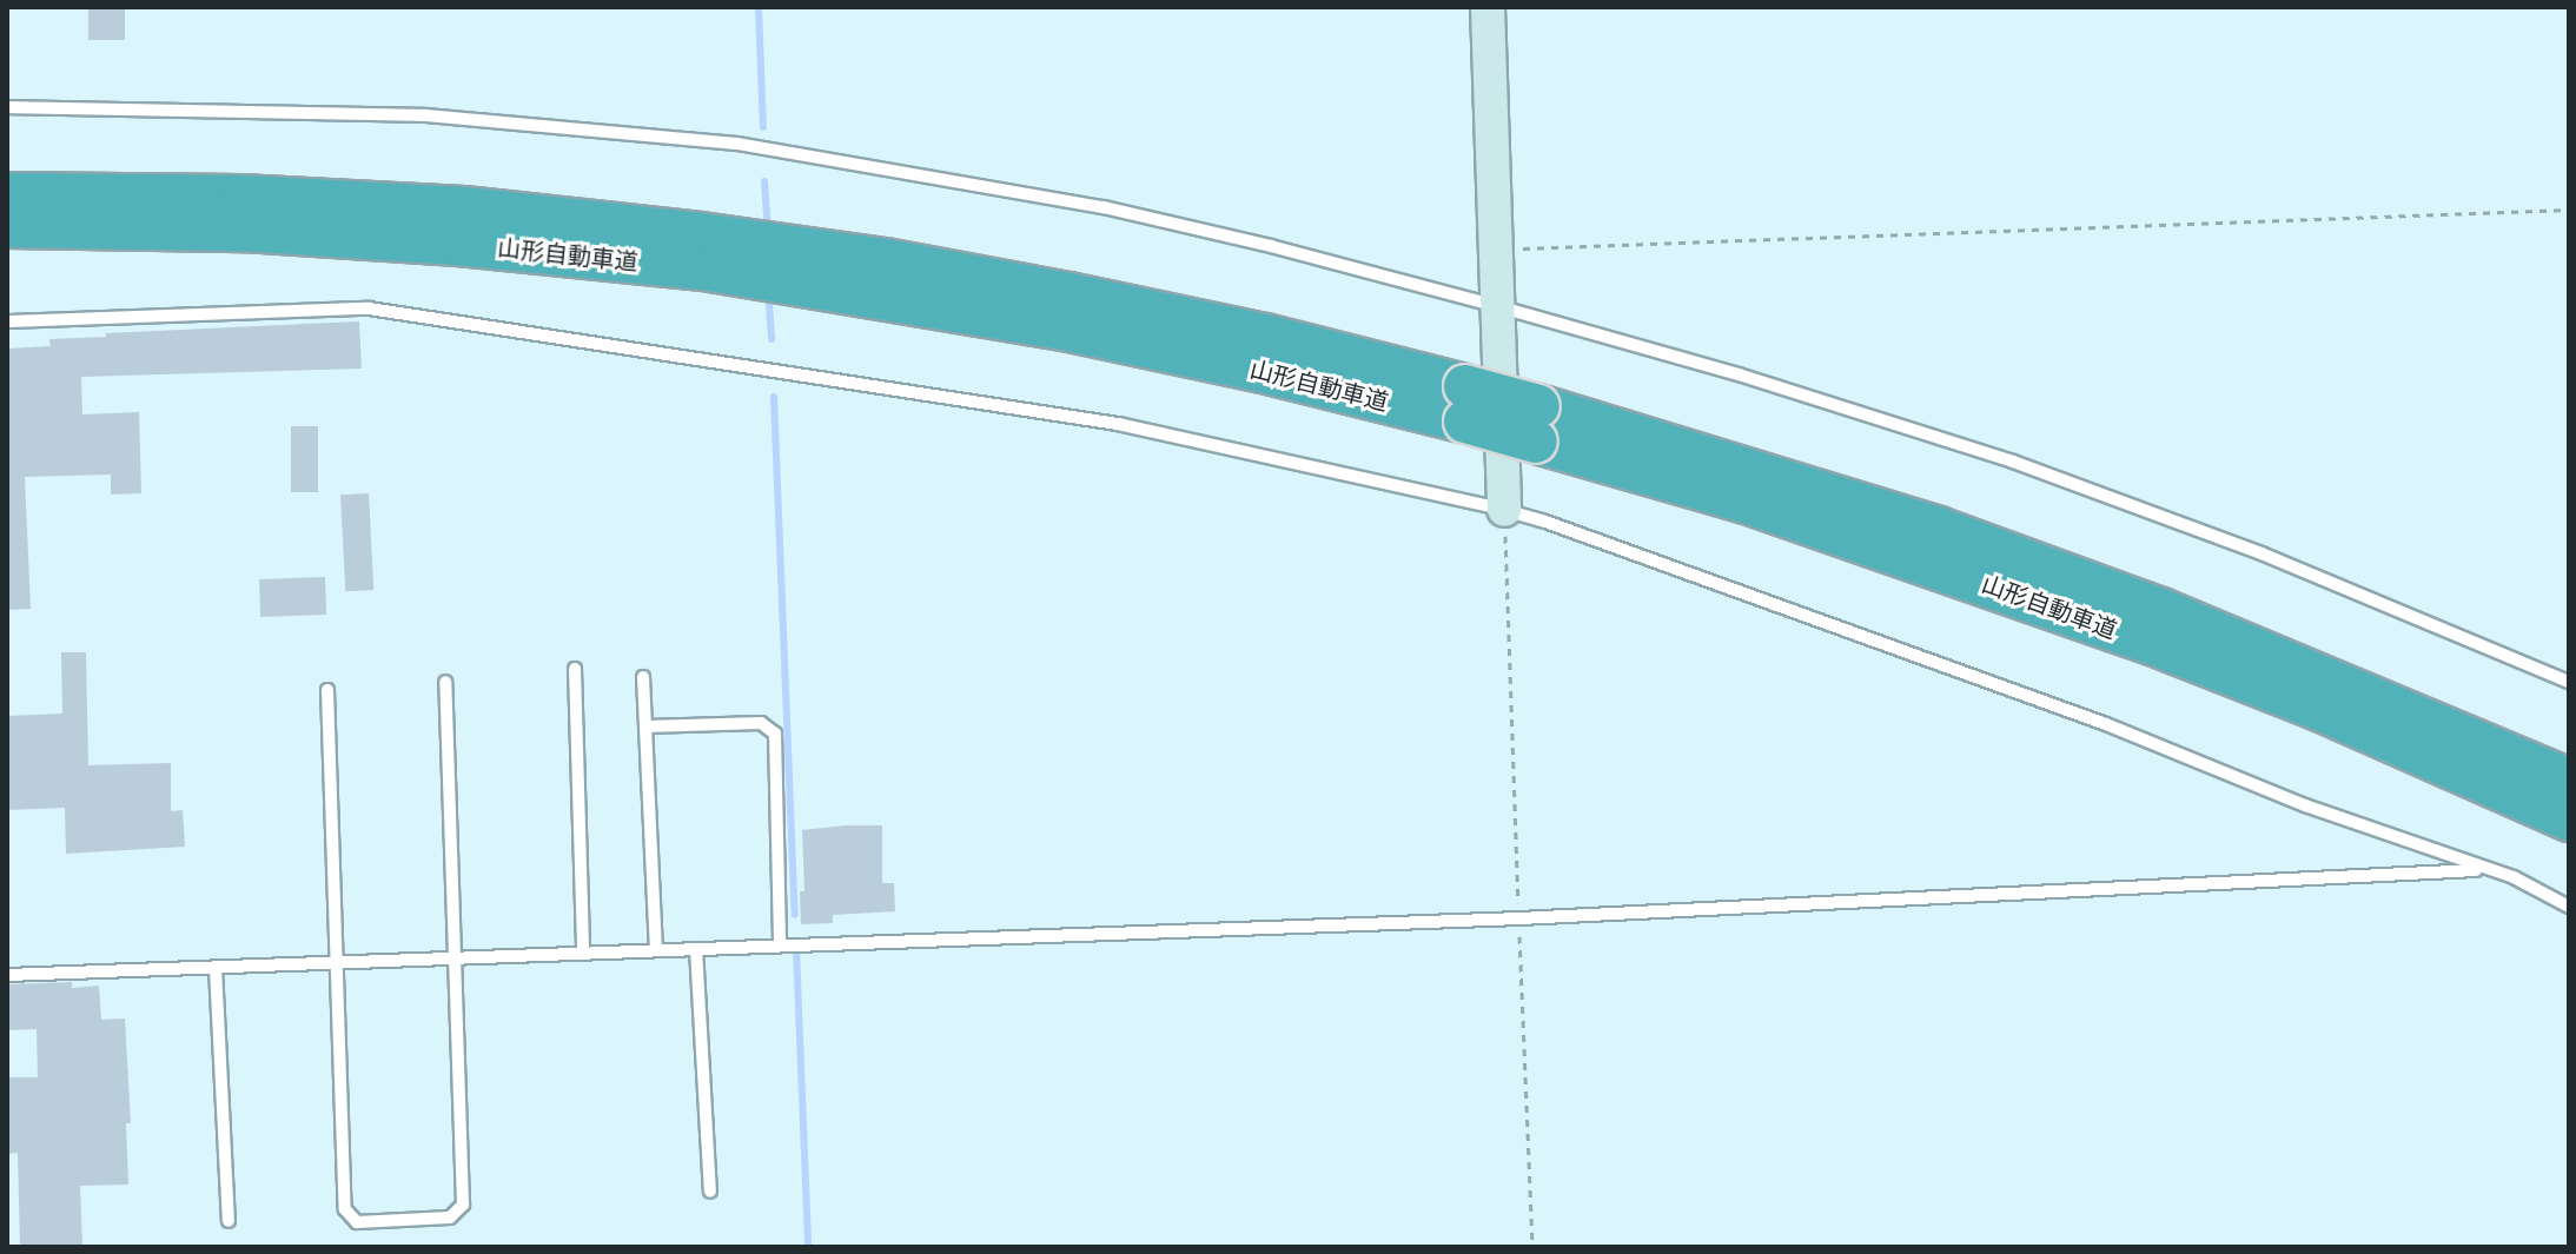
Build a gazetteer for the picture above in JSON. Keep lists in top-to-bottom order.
{
  "streets": {
    "highway": ["山形自動車道"]
  }
}
